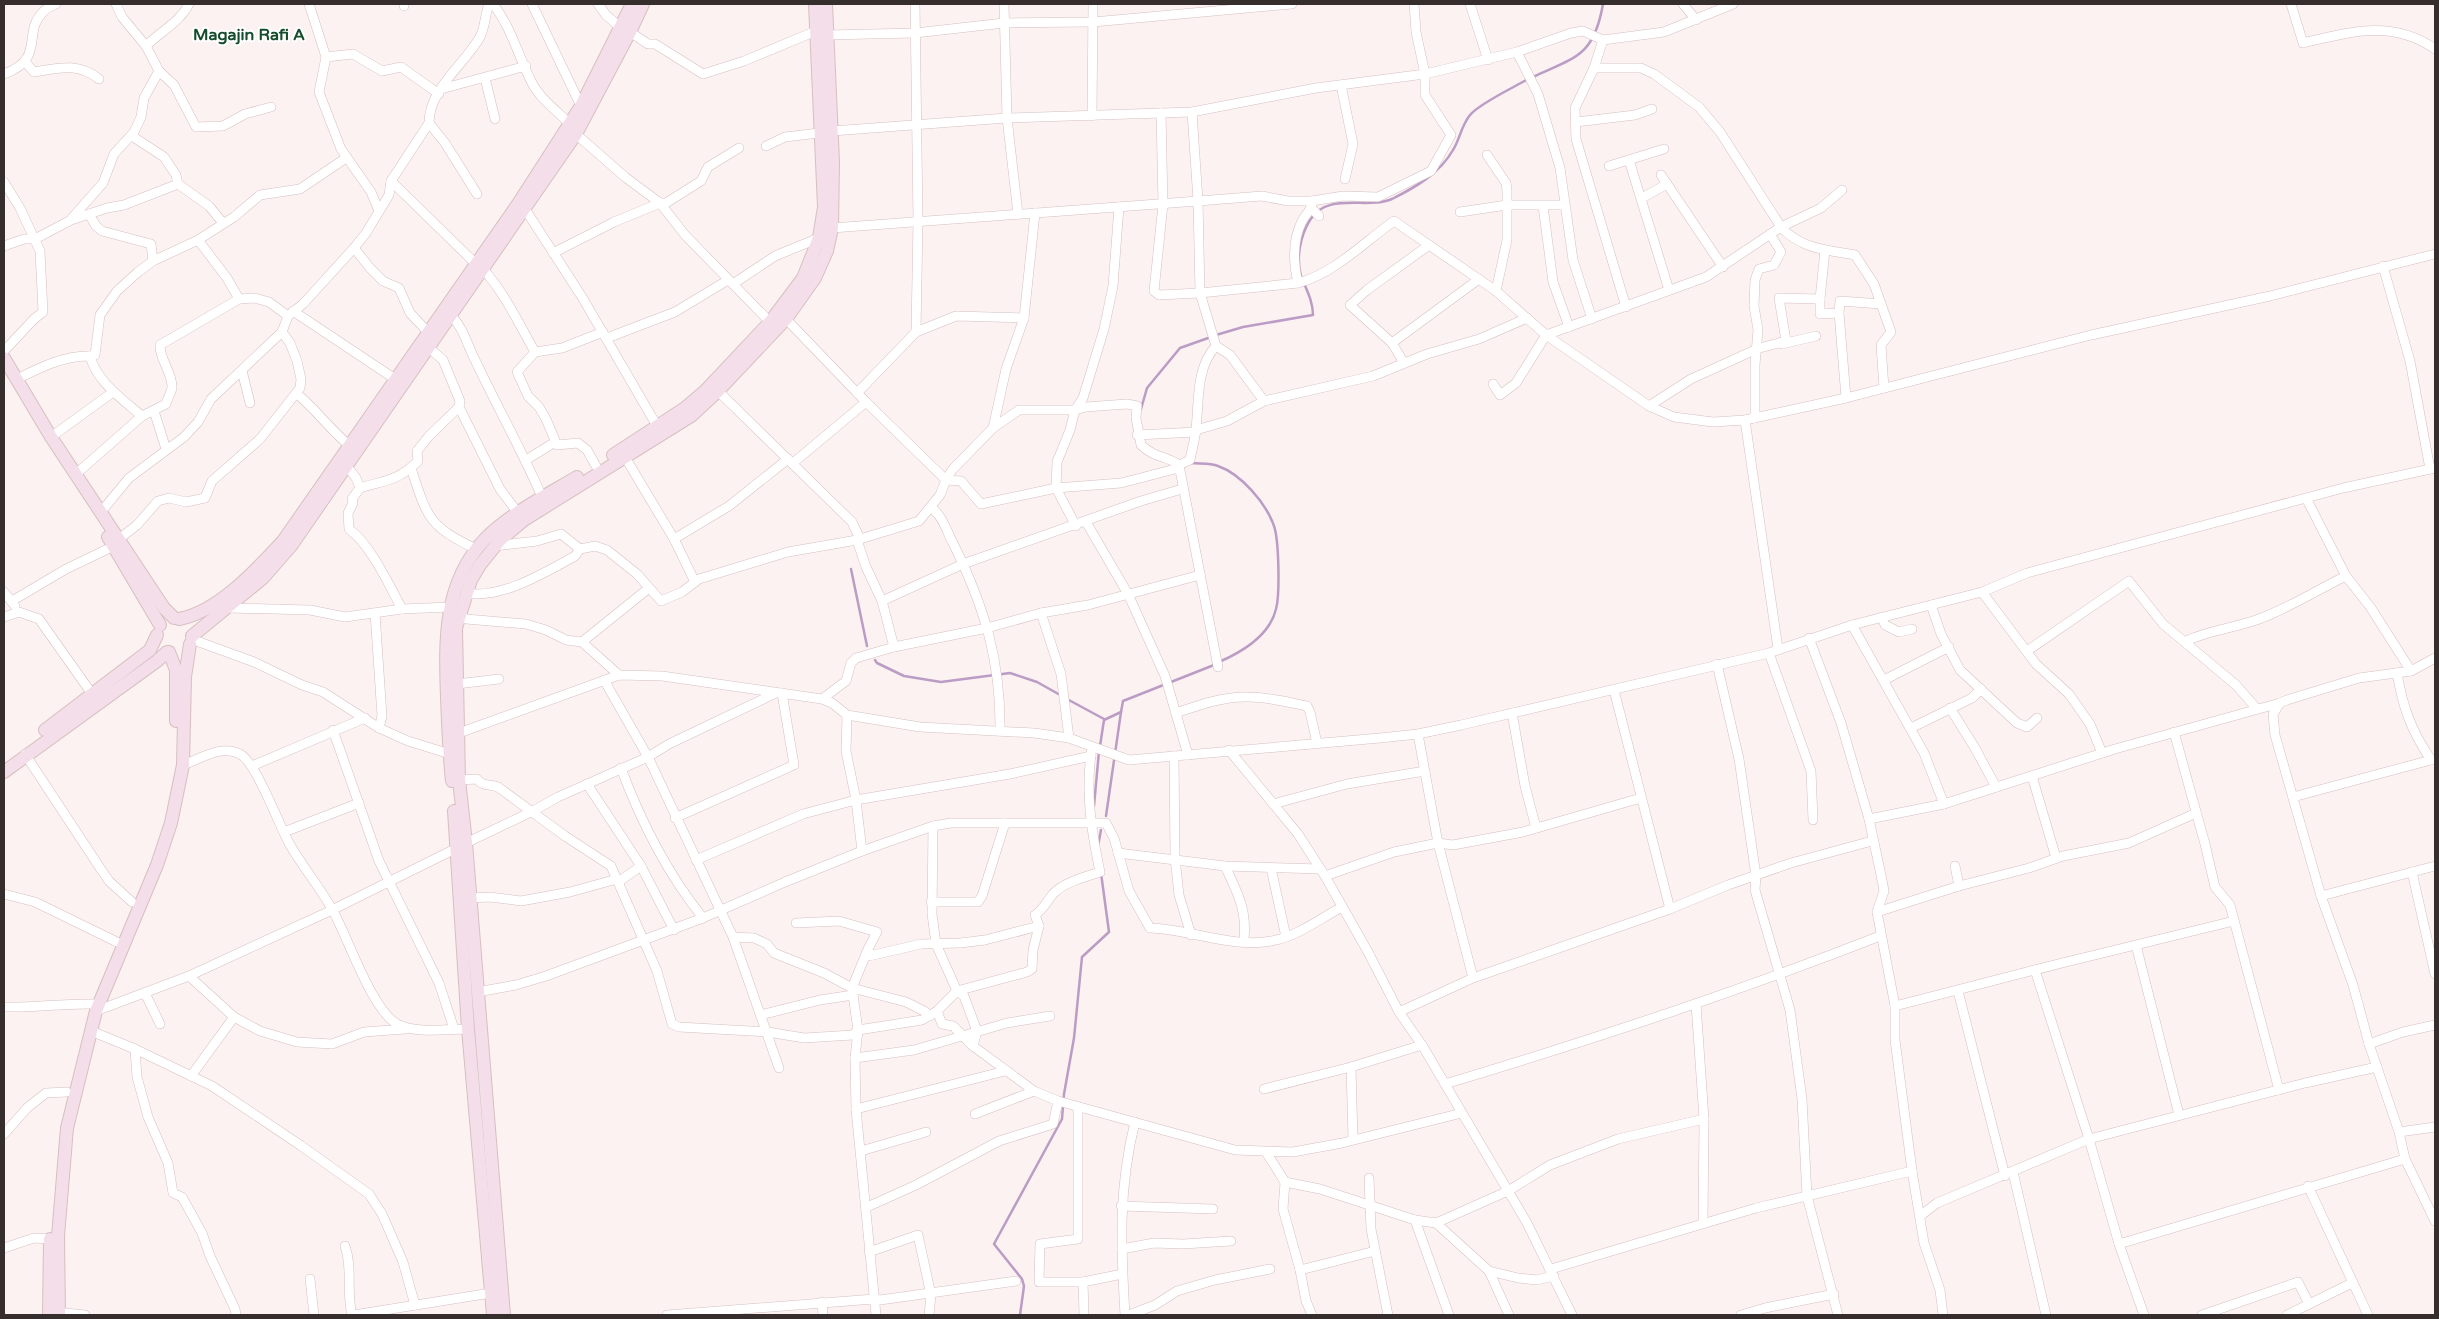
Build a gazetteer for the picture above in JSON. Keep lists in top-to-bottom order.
{
  "districts": ["Magajin Rafi A"]
}
